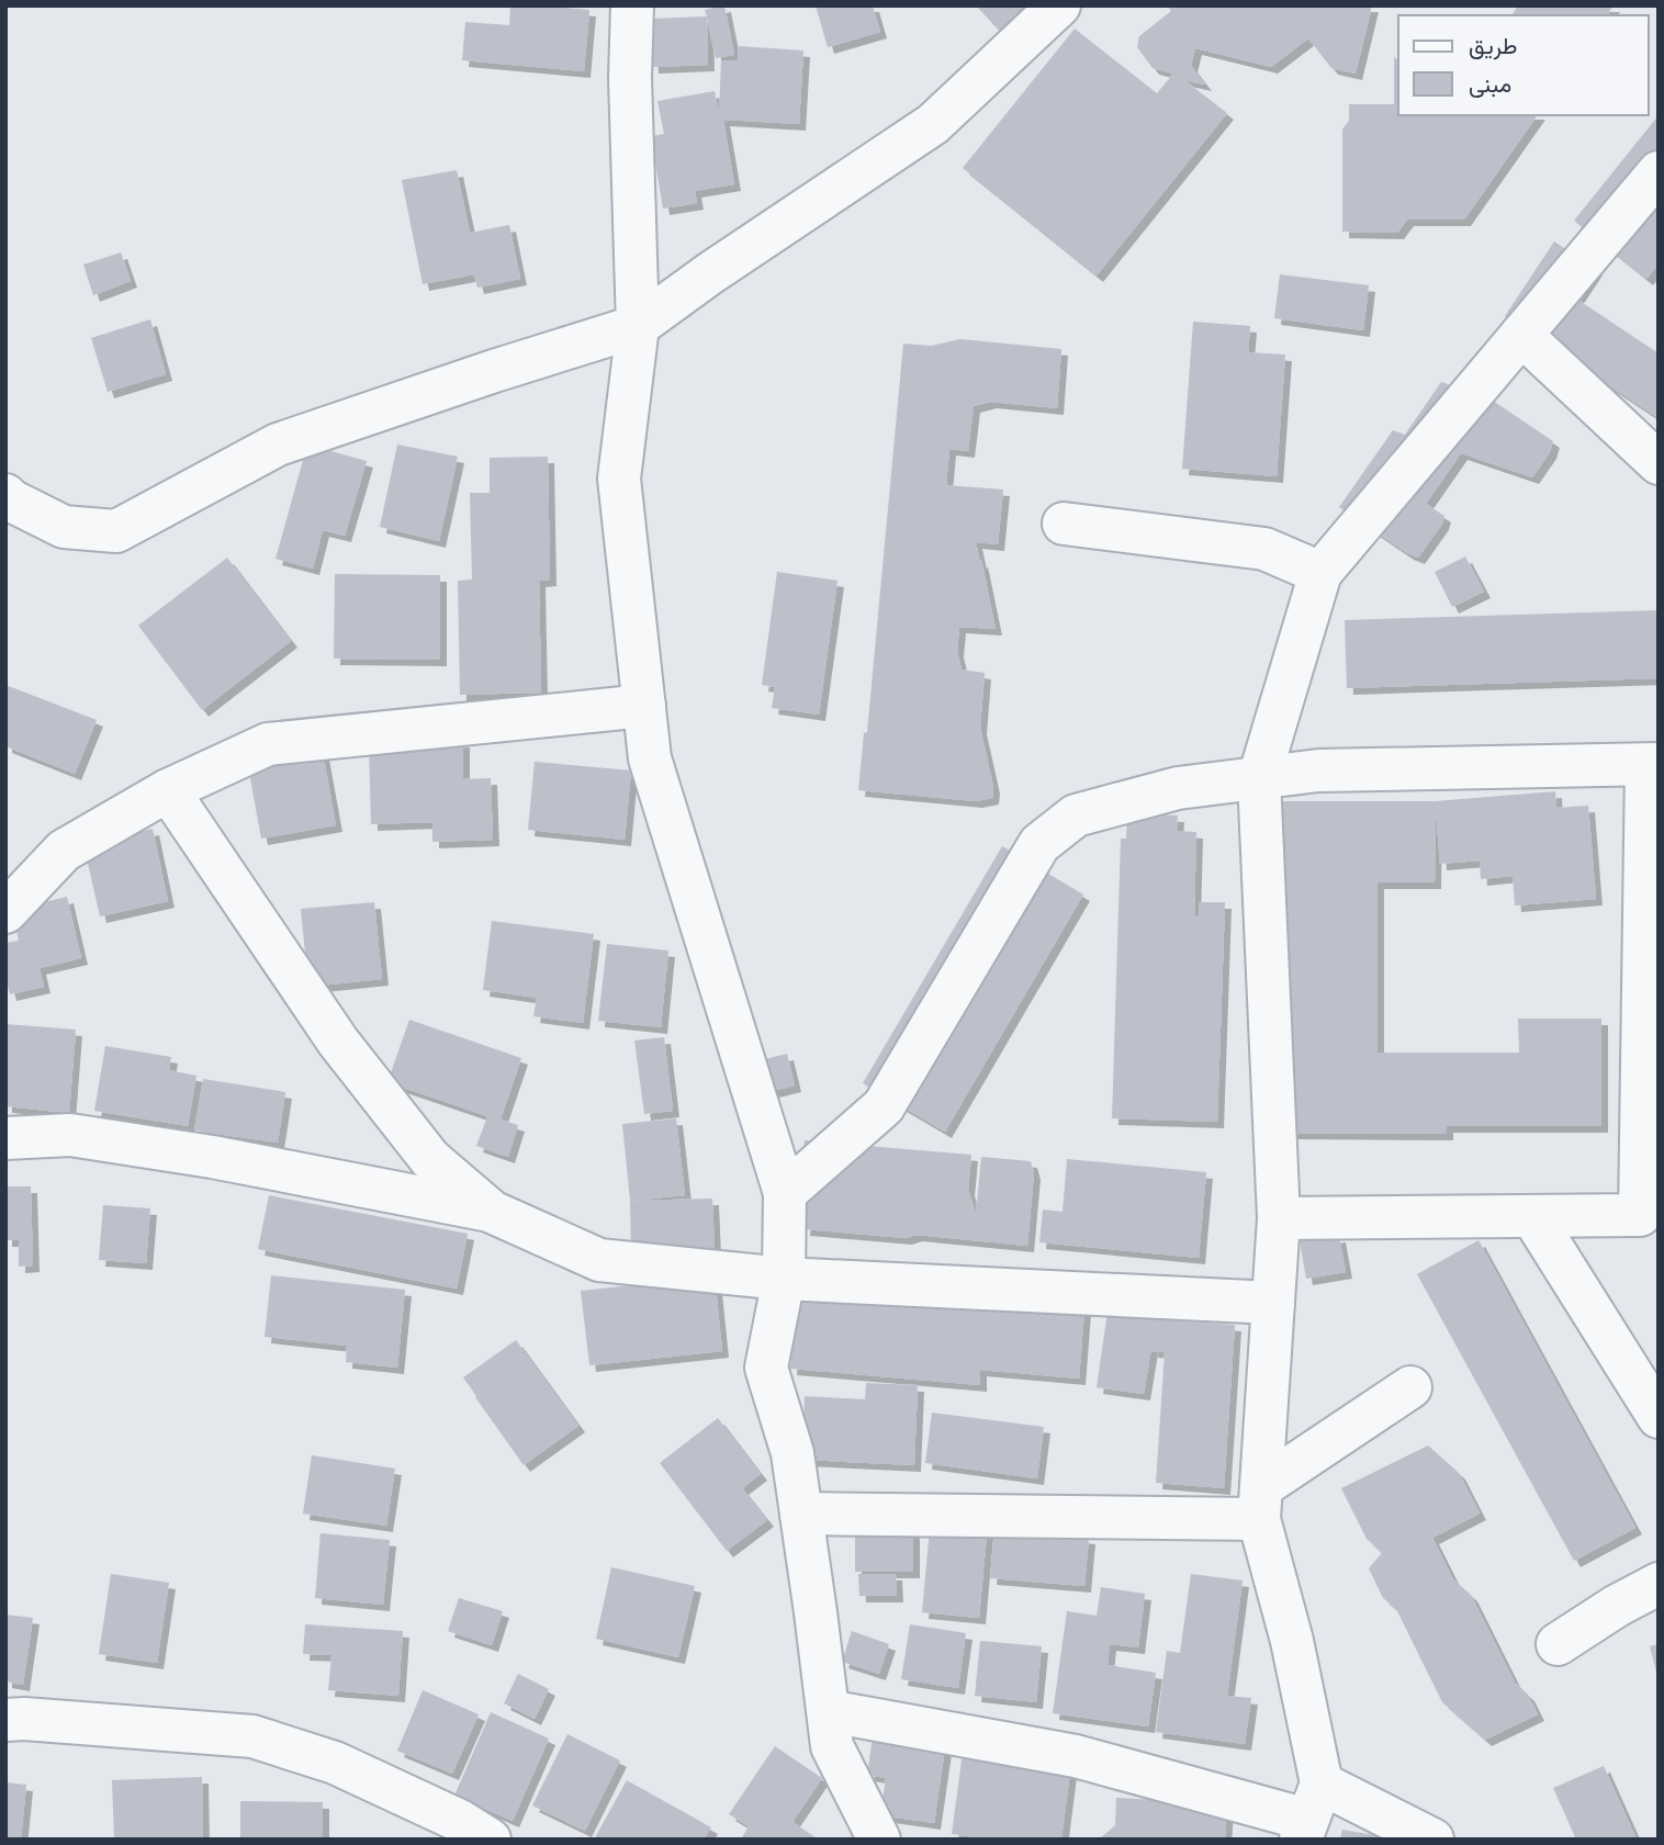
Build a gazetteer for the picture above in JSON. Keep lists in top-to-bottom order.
{
  "legend": ["طريق", "مبنى"]
}
